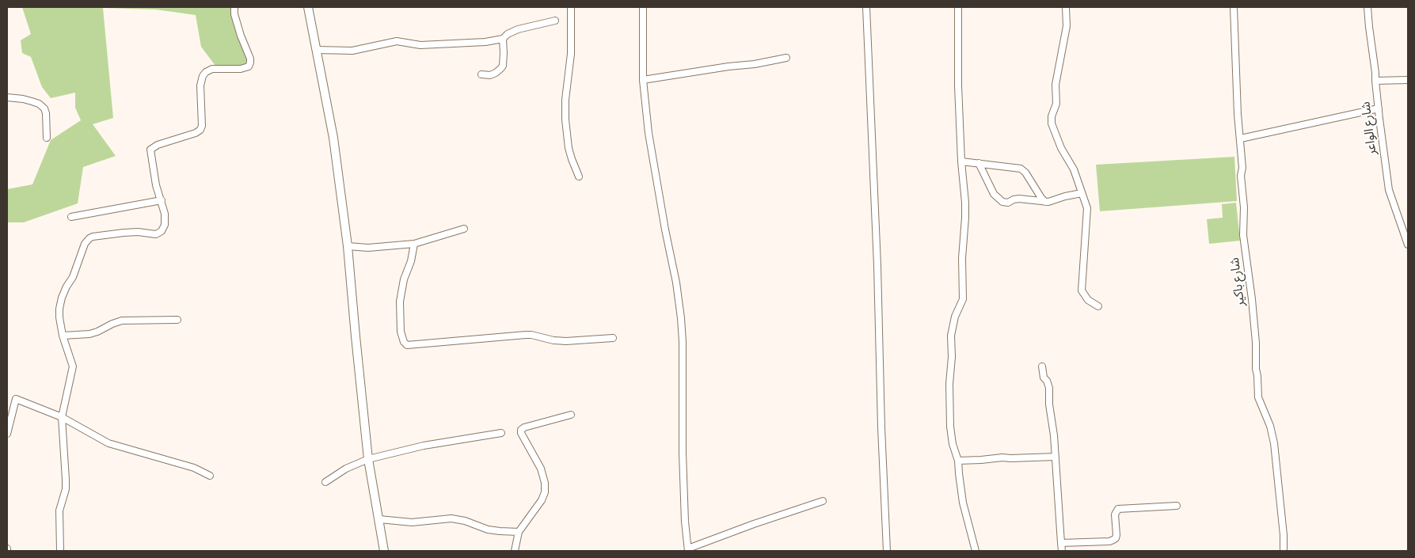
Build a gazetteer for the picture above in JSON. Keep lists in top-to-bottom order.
{
  "streets": {
    "street": ["شارع الواعر", "شارع باكير"]
  }
}
